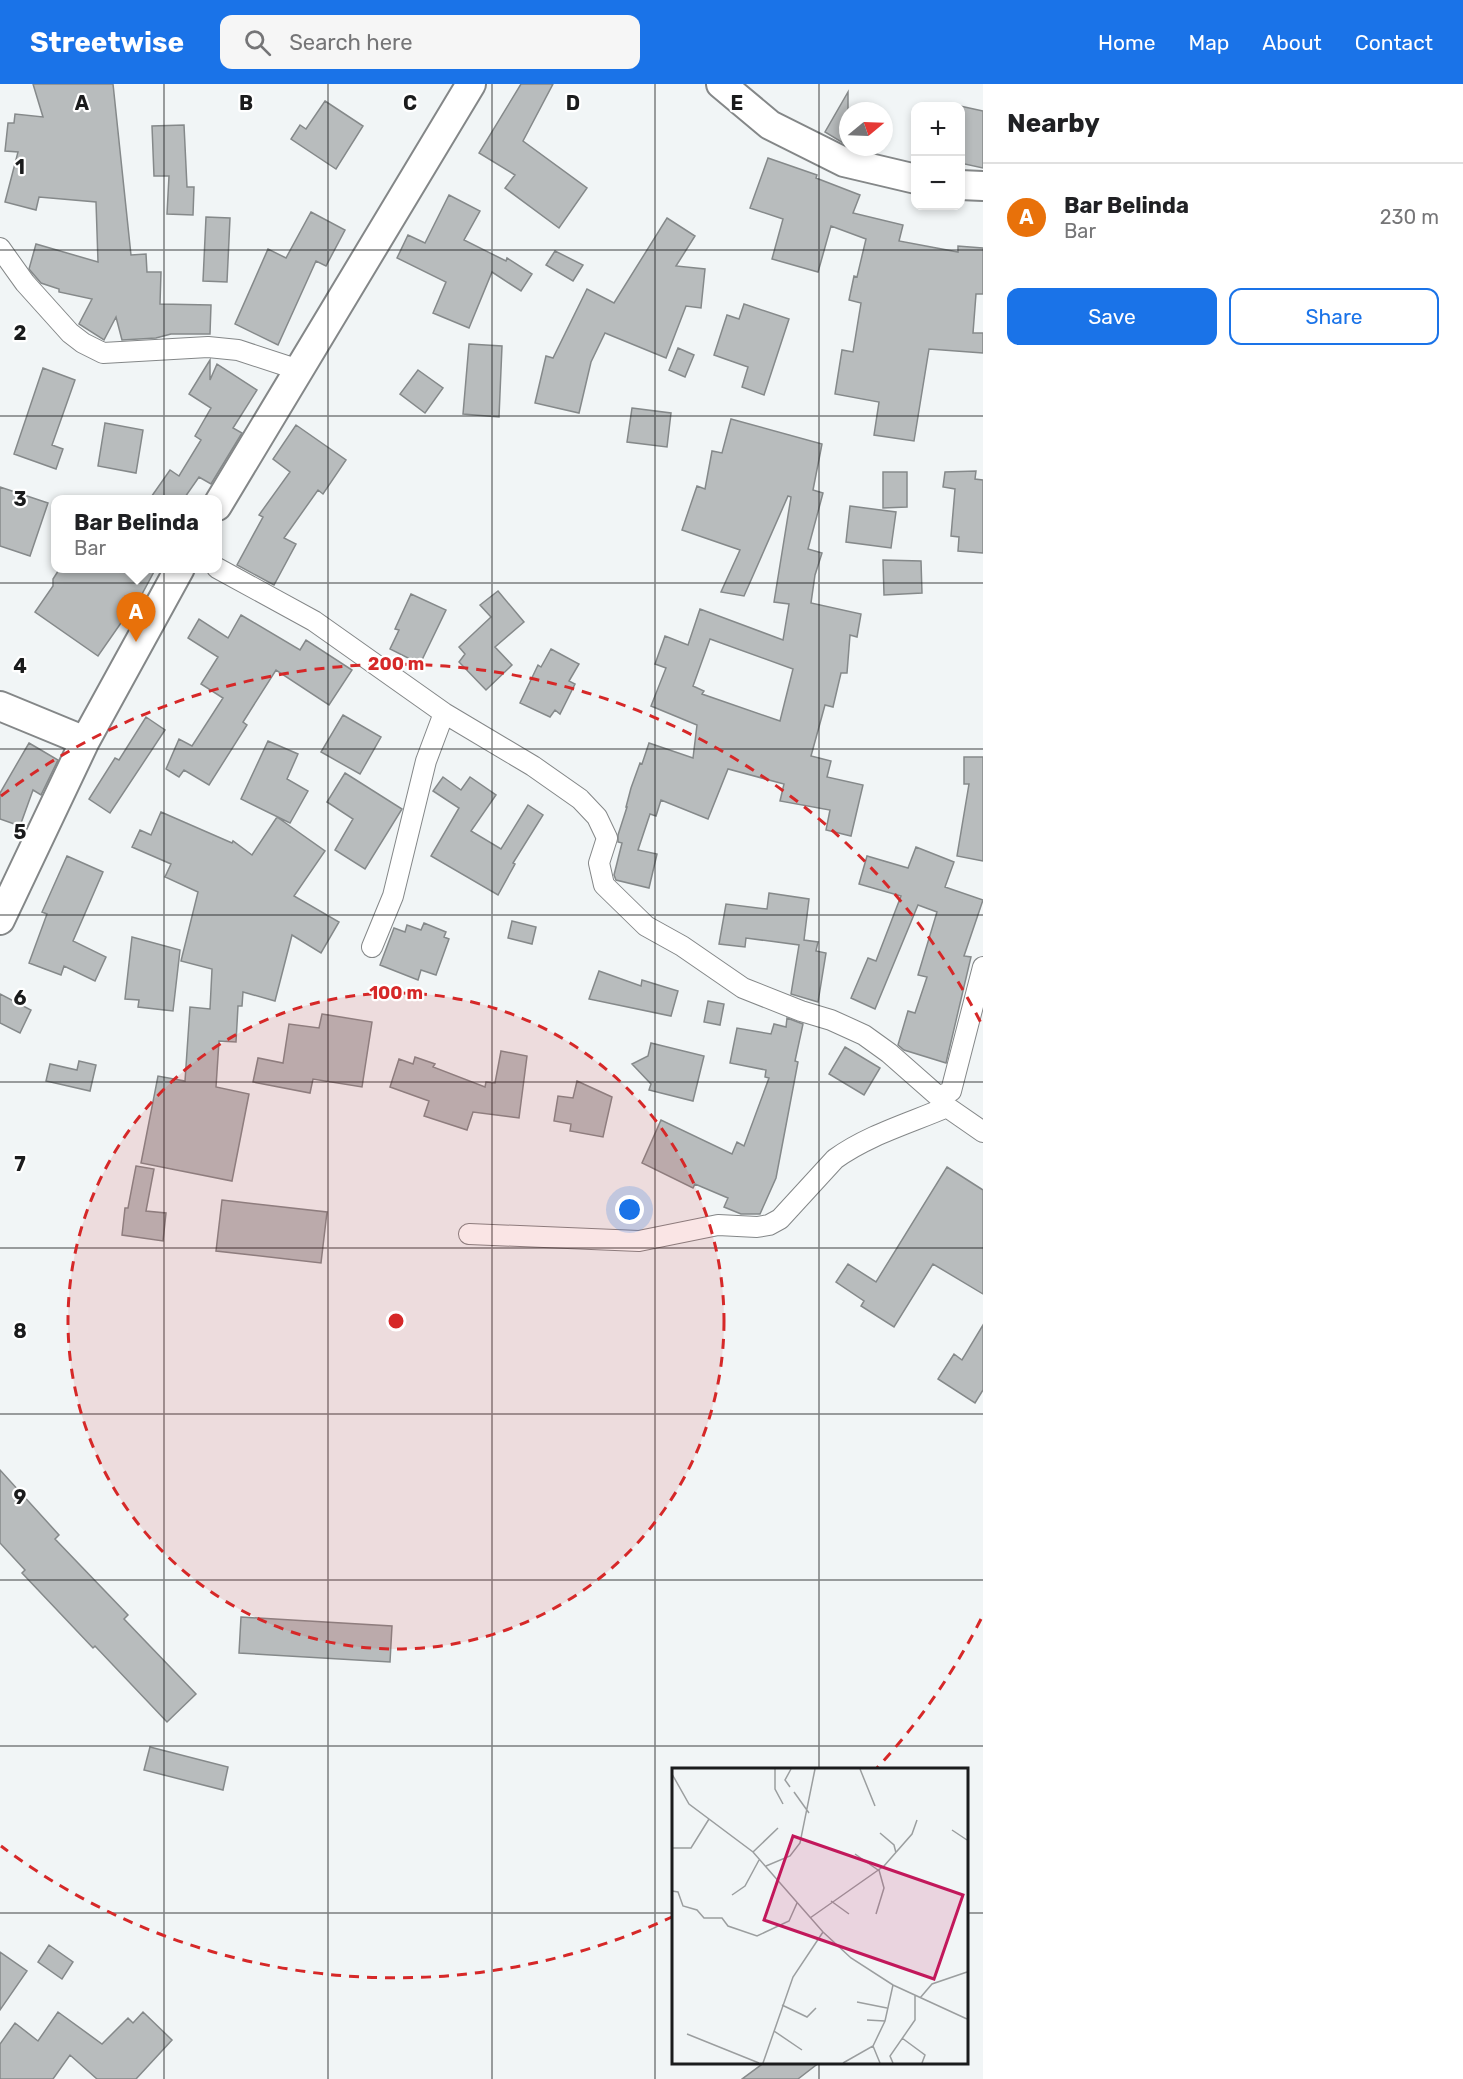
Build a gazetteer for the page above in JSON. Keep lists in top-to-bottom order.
{
  "north": "right",
  "page": {
    "header": "Streetwise",
    "search": "Search here",
    "nav": [
      "Home",
      "Map",
      "About",
      "Contact"
    ],
    "heading": "Nearby",
    "map_buttons": ["+", "−"],
    "list": [
      {
        "mark": "A",
        "name": "Bar Belinda",
        "note": "Bar",
        "value": "230 m"
      }
    ],
    "buttons": ["Save", "Share"],
    "popup": ["Bar Belinda", "Bar"],
    "pins": "A"
  },
  "grid": {
    "columns": [
      "A",
      "B",
      "C",
      "D",
      "E"
    ],
    "rows": [
      "1",
      "2",
      "3",
      "4",
      "5",
      "6",
      "7",
      "8",
      "9"
    ]
  },
  "rings": ["200 m", "100 m"]
}
